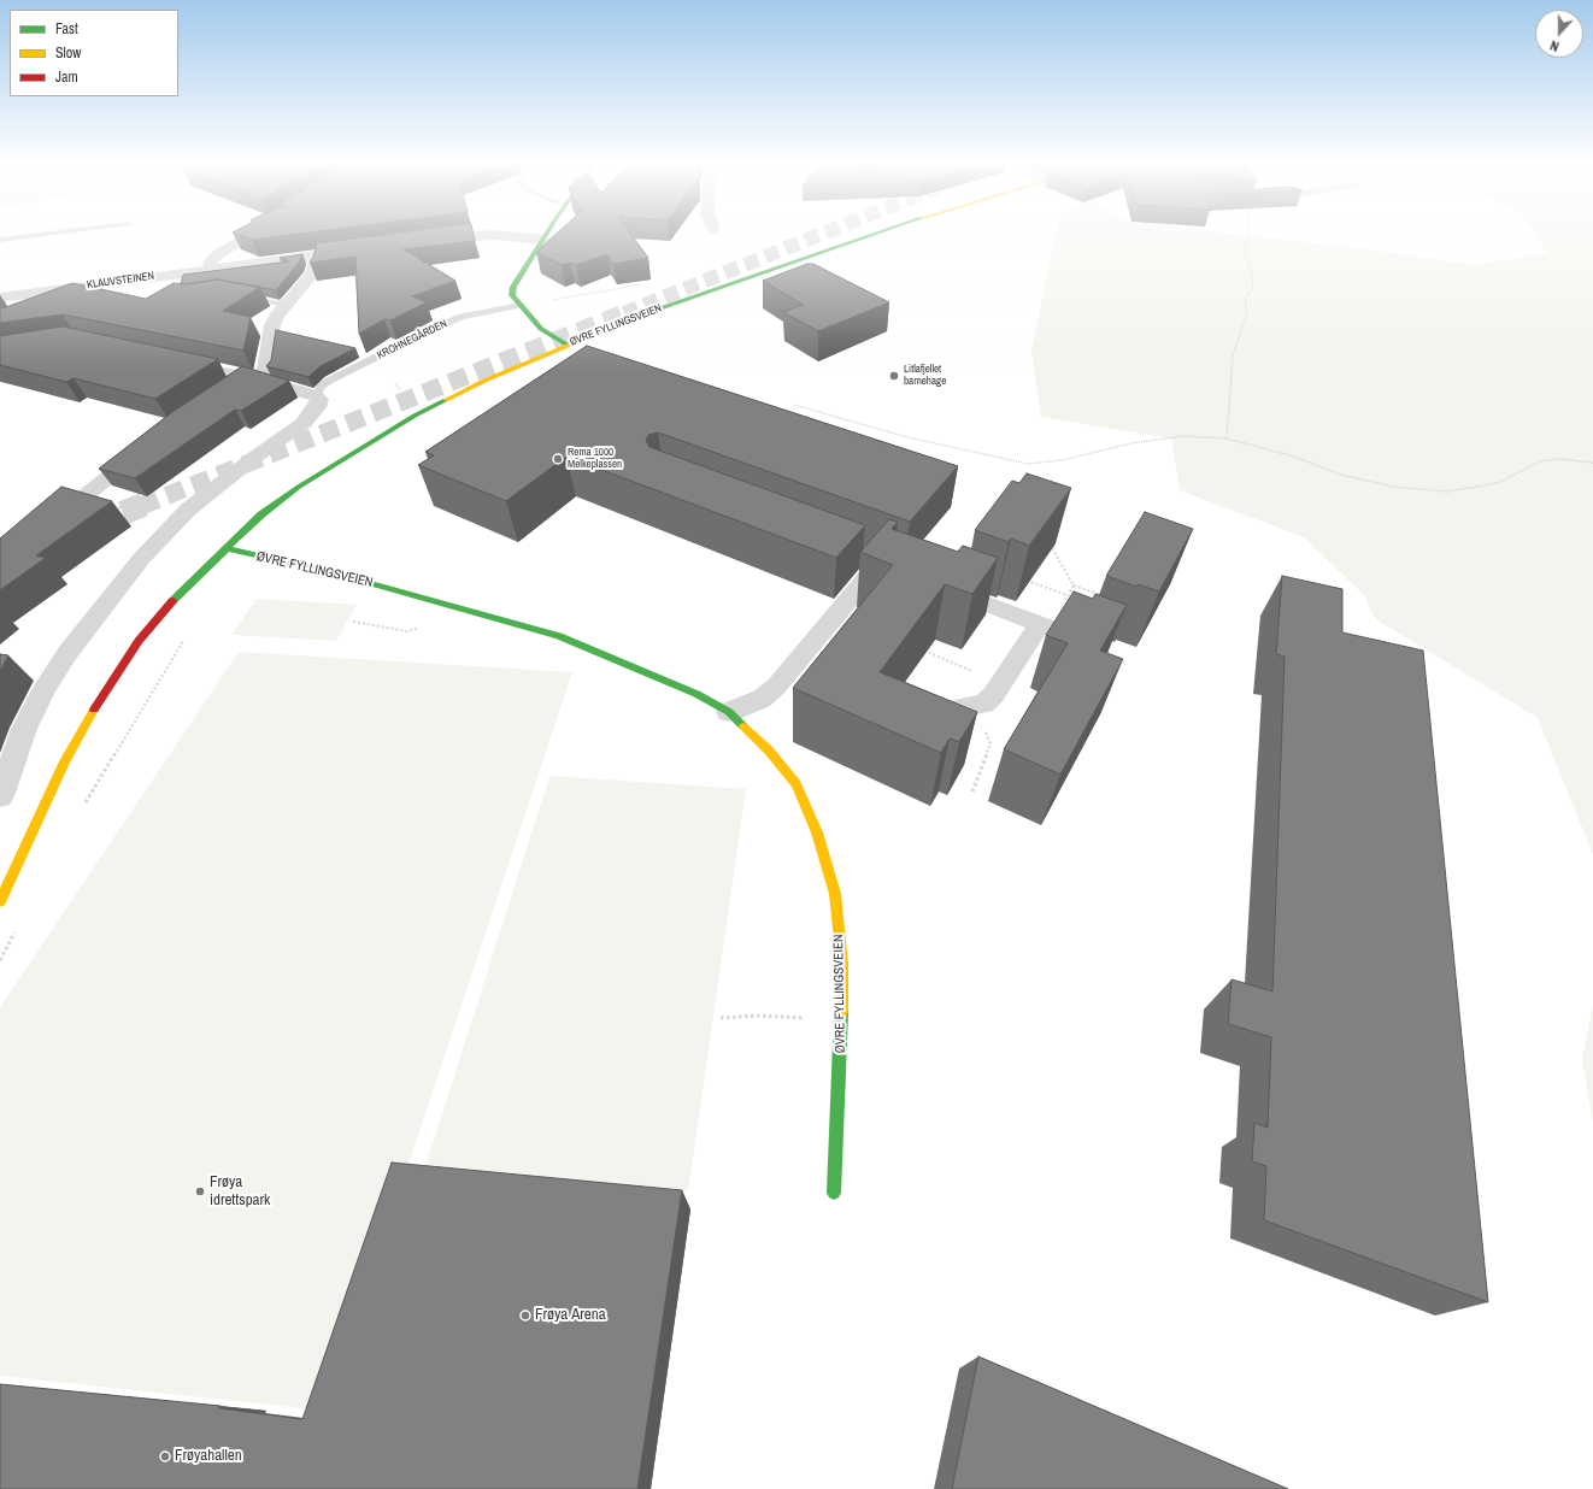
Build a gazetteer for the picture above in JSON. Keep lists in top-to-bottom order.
{
  "streets": {
    "main road": ["ØVRE FYLLINGSVEIEN"],
    "street": ["KLAUVSTEINEN"],
    "lane": ["KROHNEGÅRDEN"]
  },
  "places": [
    "Litlafjellet barnehage",
    "Rema 1000 Melkeplassen",
    "Frøya idrettspark",
    "Frøya Arena",
    "Frøyahallen"
  ],
  "legend": ["Fast", "Slow", "Jam"],
  "north": "bottom"
}
